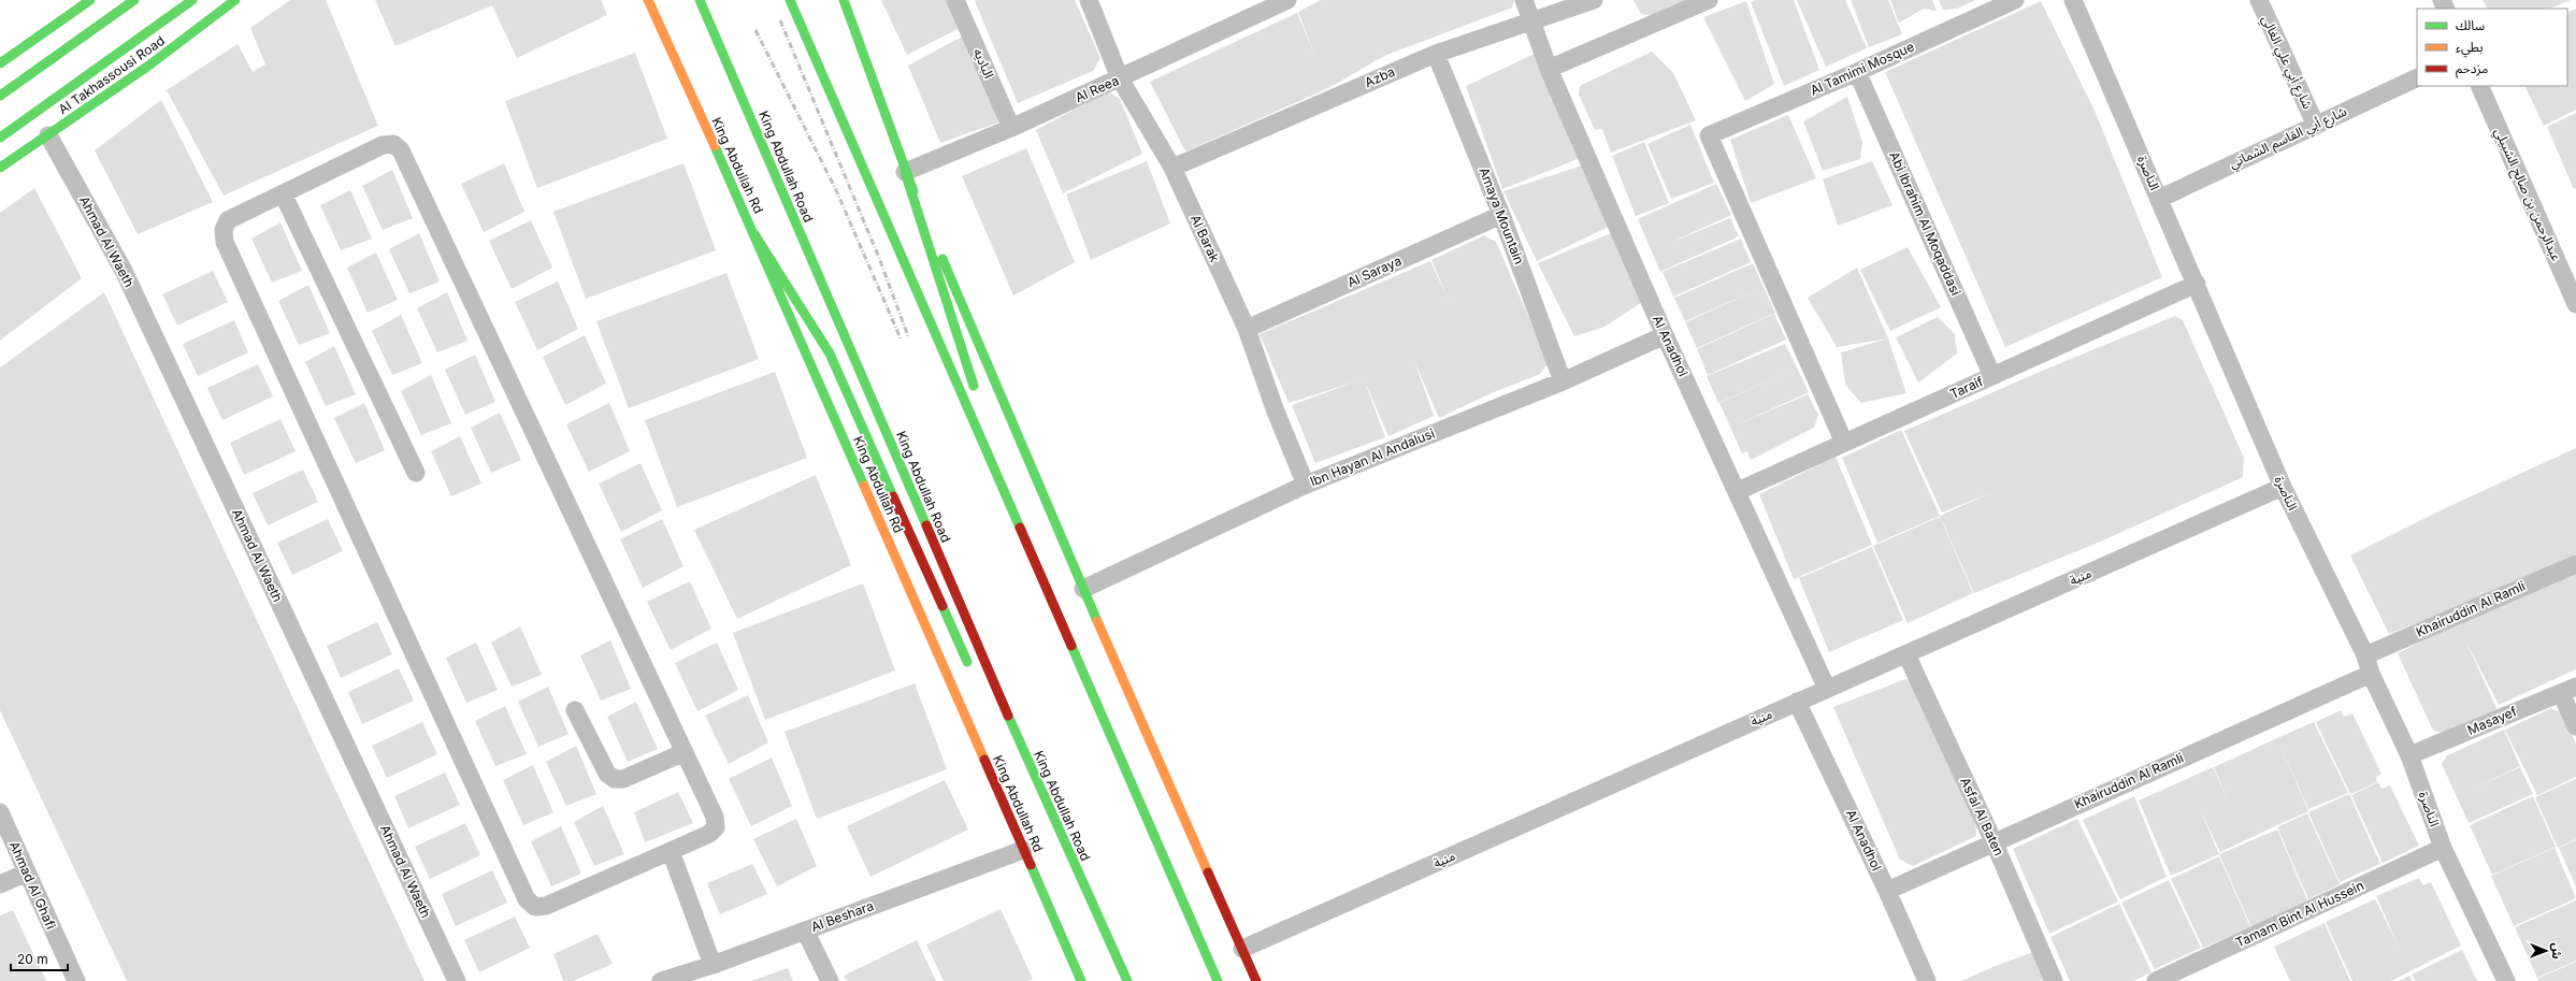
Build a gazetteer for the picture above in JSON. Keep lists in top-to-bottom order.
{
  "streets": {
    "main road": ["Al Takhassousi Road", "King Abdullah Rd", "King Abdullah Road"],
    "street": [
      "شارع أبي علي الغالي",
      "الباديه",
      "Al Tamimi Mosque",
      "Azba",
      "Al Reea",
      "شارع أبي القاسم الشماتي",
      "الناصرة",
      "عبدالرحمن بن صالح الشبيلي",
      "Amaya Mountain",
      "Abi Ibrahim Al Moqaddasi",
      "Al Barak",
      "Ahmad Al Waeth",
      "Al Saraya",
      "Al Anadhol",
      "Taraif",
      "Ibn Hayan Al Andalusi",
      "منية",
      "Khairuddin Al Ramli",
      "Masayef",
      "Asfal Al Baten",
      "Ahmad Al Ghafi",
      "Tamam Bint Al Hussein",
      "Al Beshara"
    ]
  },
  "crossings": [
    ["شارع أبي علي الغالي", "شارع أبي القاسم الشماتي"],
    ["الباديه", "Al Reea"],
    ["Al Tamimi Mosque", "Abi Ibrahim Al Moqaddasi"],
    ["Al Tamimi Mosque", "Taraif"],
    ["Al Takhassousi Road", "Ahmad Al Waeth"],
    ["Azba", "Amaya Mountain"],
    ["Azba", "Al Barak"],
    ["Azba", "Al Anadhol"],
    ["Al Reea", "Al Barak"],
    ["شارع أبي القاسم الشماتي", "الناصرة"],
    ["King Abdullah Rd", "Al Beshara"],
    ["الناصرة", "Taraif"],
    ["الناصرة", "منية"],
    ["الناصرة", "Khairuddin Al Ramli"],
    ["الناصرة", "Masayef"],
    ["الناصرة", "Tamam Bint Al Hussein"],
    ["Amaya Mountain", "Al Saraya"],
    ["Amaya Mountain", "Ibn Hayan Al Andalusi"],
    ["Abi Ibrahim Al Moqaddasi", "Taraif"],
    ["Al Barak", "Al Saraya"],
    ["Al Barak", "Ibn Hayan Al Andalusi"],
    ["Al Anadhol", "Taraif"],
    ["Al Anadhol", "Ibn Hayan Al Andalusi"],
    ["Al Anadhol", "منية"],
    ["Al Anadhol", "Khairuddin Al Ramli"],
    ["منية", "Asfal Al Baten"],
    ["Khairuddin Al Ramli", "Asfal Al Baten"]
  ],
  "legend": ["سالك", "بطيء", "مزدحم"],
  "scale_bar": "20 m",
  "north": "right"
}
